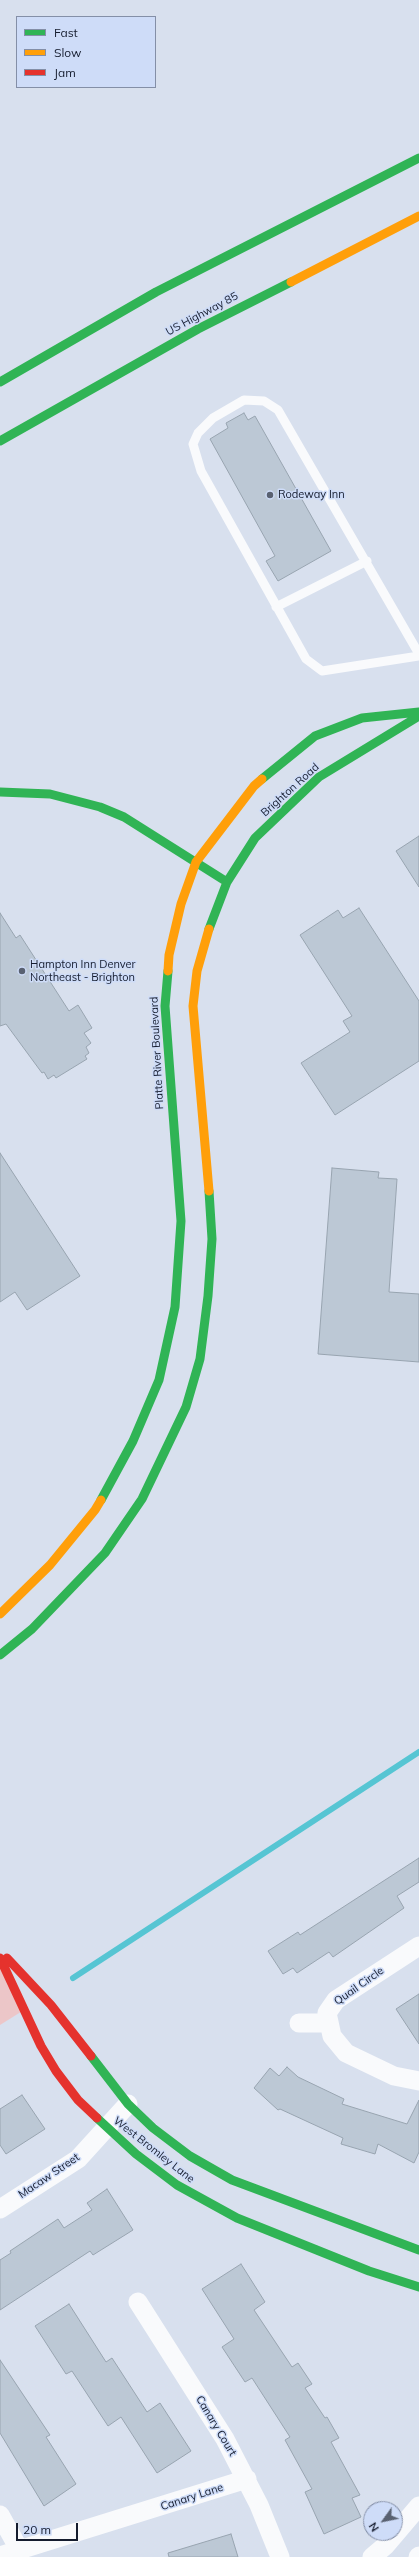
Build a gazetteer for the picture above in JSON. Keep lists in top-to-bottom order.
{
  "streets": {
    "main road": [
      "US Highway 85",
      "Brighton Road",
      "Platte River Boulevard",
      "West Bromley Lane"
    ],
    "street": [
      "Quail Circle",
      "Macaw Street",
      "Canary Court",
      "Canary Lane"
    ]
  },
  "crossings": [
    ["West Bromley Lane", "Macaw Street"],
    ["Canary Court", "Canary Lane"]
  ],
  "places": ["Rodeway Inn", "Hampton Inn Denver Northeast - Brighton"],
  "legend": ["Fast", "Slow", "Jam"],
  "scale_bar": "20 m",
  "north": "bottom left"
}
